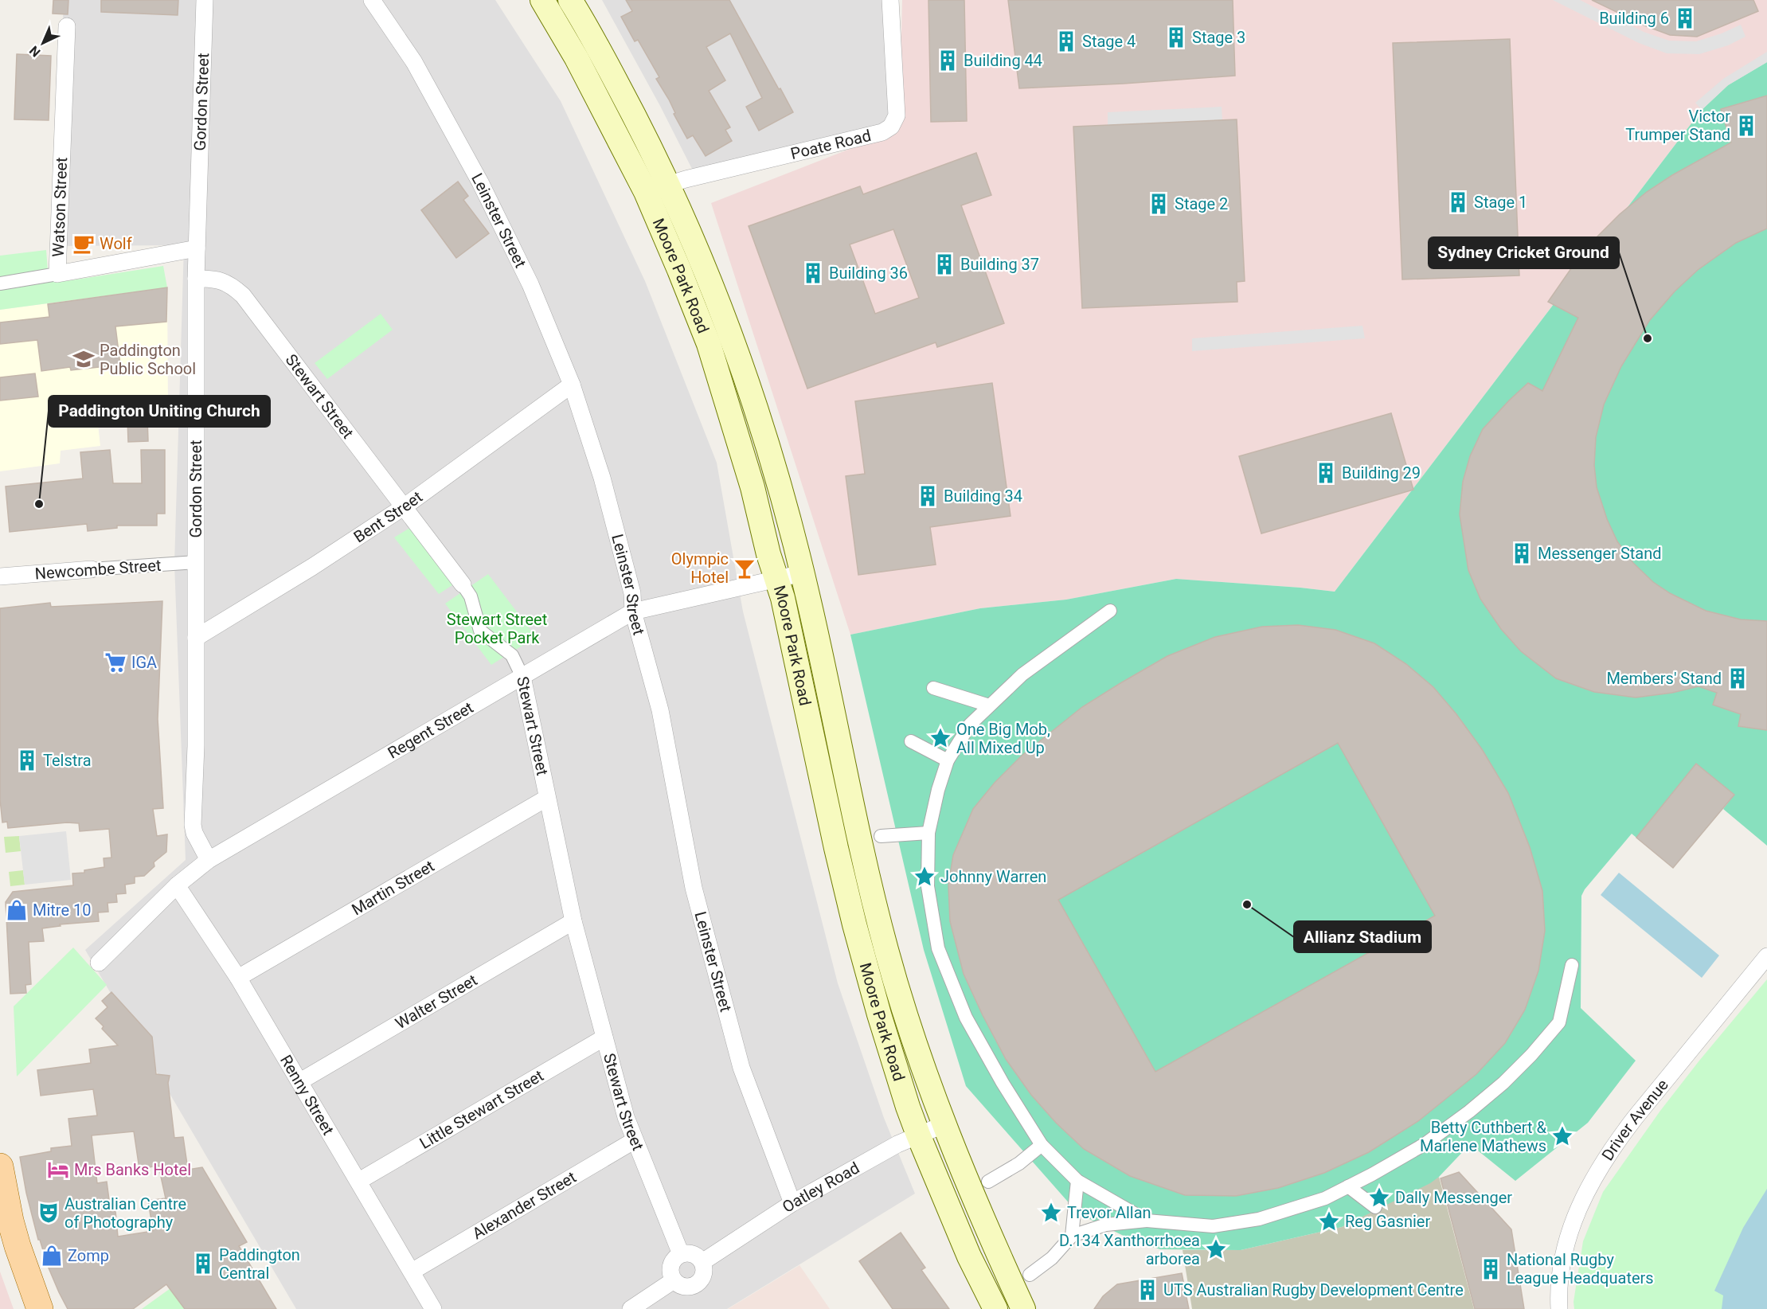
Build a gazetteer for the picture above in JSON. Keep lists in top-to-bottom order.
{
  "streets": {
    "main road": ["Moore Park Road"],
    "street": [
      "Gordon Street",
      "Poate Road",
      "Watson Street",
      "Leinster Street",
      "Stewart Street",
      "Bent Street",
      "Newcombe Street",
      "Regent Street",
      "Martin Street",
      "Walter Street",
      "Renny Street",
      "Little Stewart Street",
      "Driver Avenue",
      "Oatley Road",
      "Alexander Street"
    ]
  },
  "crossings": [
    ["Gordon Street", "Watson Street"],
    ["Gordon Street", "Stewart Street"],
    ["Gordon Street", "Bent Street"],
    ["Gordon Street", "Newcombe Street"],
    ["Gordon Street", "Regent Street"],
    ["Poate Road", "Moore Park Road"],
    ["Leinster Street", "Bent Street"],
    ["Leinster Street", "Regent Street"],
    ["Leinster Street", "Oatley Road"],
    ["Moore Park Road", "Regent Street"],
    ["Moore Park Road", "Oatley Road"],
    ["Stewart Street", "Bent Street"],
    ["Stewart Street", "Regent Street"],
    ["Stewart Street", "Martin Street"],
    ["Stewart Street", "Walter Street"],
    ["Stewart Street", "Little Stewart Street"],
    ["Stewart Street", "Oatley Road"],
    ["Stewart Street", "Alexander Street"],
    ["Regent Street", "Renny Street"],
    ["Martin Street", "Renny Street"],
    ["Walter Street", "Renny Street"],
    ["Renny Street", "Little Stewart Street"],
    ["Renny Street", "Alexander Street"]
  ],
  "parks": ["Stewart Street Pocket Park"],
  "places": {
    "building": [
      "Building 6",
      "Stage 3",
      "Stage 4",
      "Building 44",
      "Victor Trumper Stand",
      "Stage 1",
      "Stage 2",
      "Building 37",
      "Building 36",
      "Building 29",
      "Building 34",
      "Messenger Stand",
      "Members' Stand",
      "Telstra",
      "Paddington Central",
      "National Rugby League Headquaters",
      "UTS Australian Rugby Development Centre"
    ],
    "cafe": ["Wolf"],
    "other": ["Sydney Cricket Ground", "Paddington Uniting Church", "Allianz Stadium"],
    "school or university": ["Paddington Public School"],
    "bar": ["Olympic Hotel"],
    "supermarket": ["IGA"],
    "place": [
      "One Big Mob, All Mixed Up",
      "Johnny Warren",
      "Betty Cuthbert & Marlene Mathews",
      "Dally Messenger",
      "Trevor Allan",
      "Reg Gasnier",
      "D.134 Xanthorrhoea arborea"
    ],
    "shop": ["Mitre 10", "Zomp"],
    "hotel": ["Mrs Banks Hotel"],
    "theatre": ["Australian Centre of Photography"]
  },
  "north": "bottom left"
}
